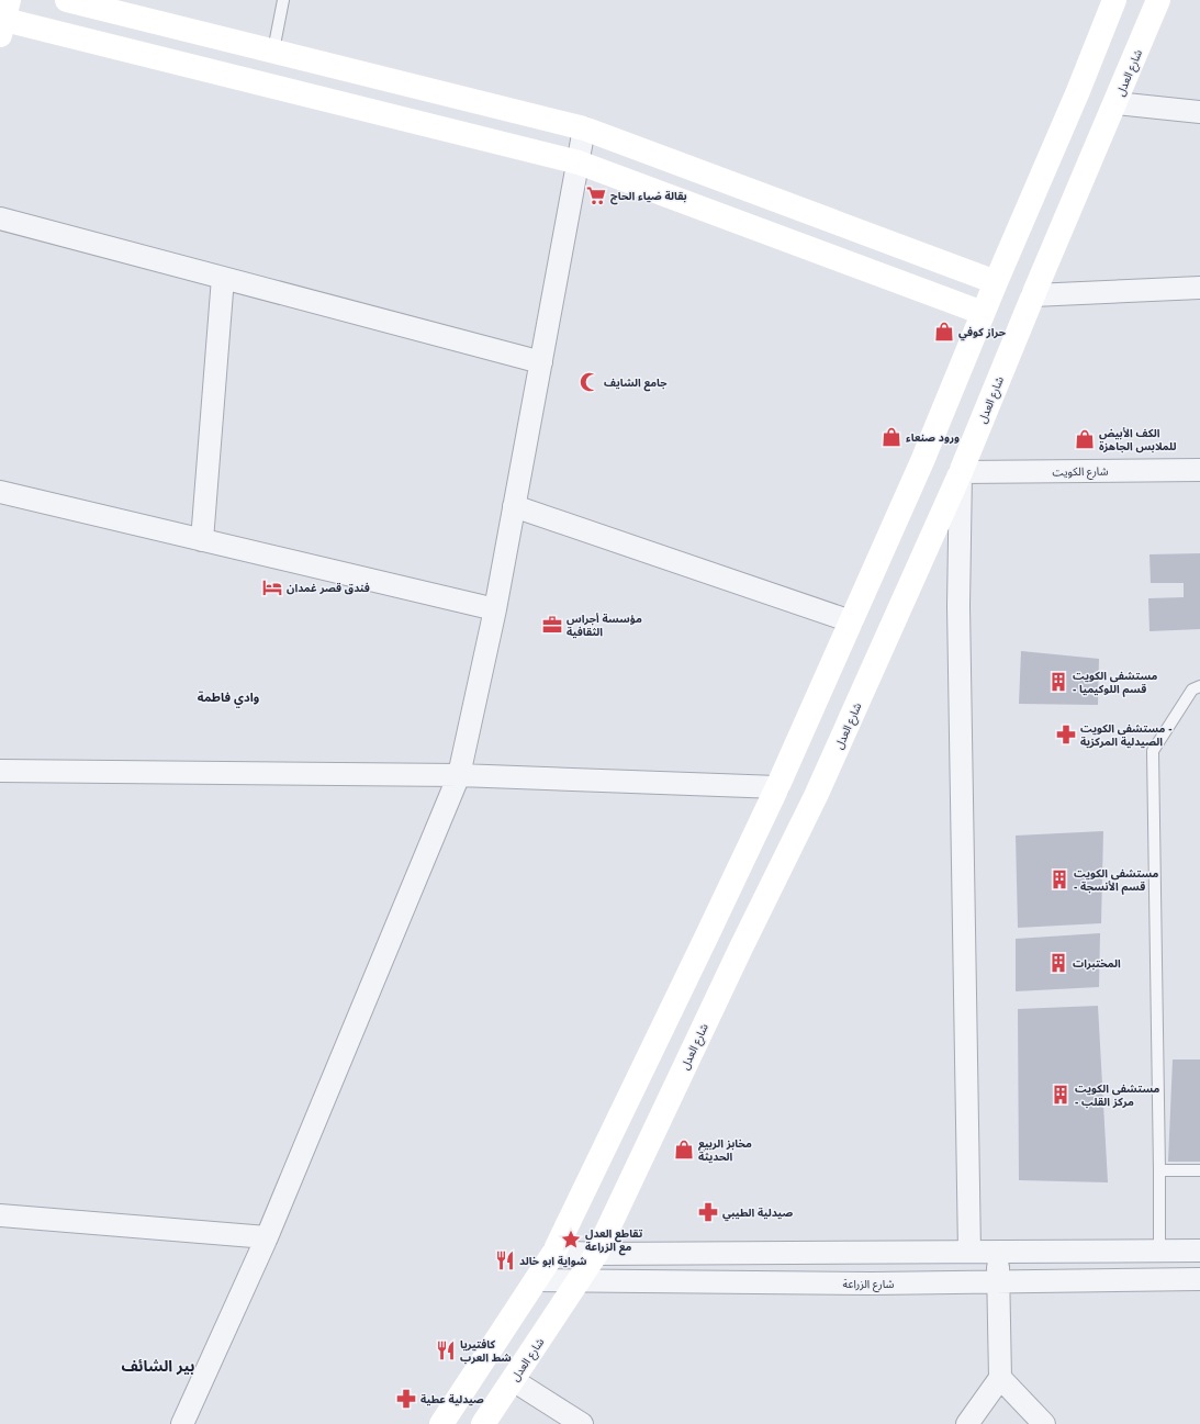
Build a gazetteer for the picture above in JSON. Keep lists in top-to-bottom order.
{
  "streets": {
    "street": ["شارع العدل", "شارع الكويت", "شارع الزراعة"]
  },
  "crossings": [
    ["شارع العدل", "شارع الكويت"],
    ["شارع العدل", "شارع الزراعة"]
  ],
  "districts": ["وادي فاطمة", "بير الشائف"],
  "places": {
    "supermarket": ["بقالة ضياء الحاج"],
    "shop": [
      "حراز كوفي",
      "ورود صنعاء",
      "الكف الأبيض للملابس الجاهزة",
      "مخابز الربيع الحديثة"
    ],
    "mosque": ["جامع الشايف"],
    "hotel": ["فندق قصر غمدان"],
    "office": ["مؤسسة أجراس الثقافية"],
    "building": [
      "مستشفى الكويت - قسم اللوكيميا",
      "مستشفى الكويت - قسم الأنسجة",
      "المختبرات",
      "مستشفى الكويت - مركز القلب"
    ],
    "pharmacy": ["مستشفى الكويت - الصيدلية المركزية", "صيدلية الطيبي", "صيدلية عطية"],
    "place": ["تقاطع العدل مع الزراعة"],
    "restaurant": ["شواية ابو خالد", "كافتيريا شط العرب"]
  }
}
